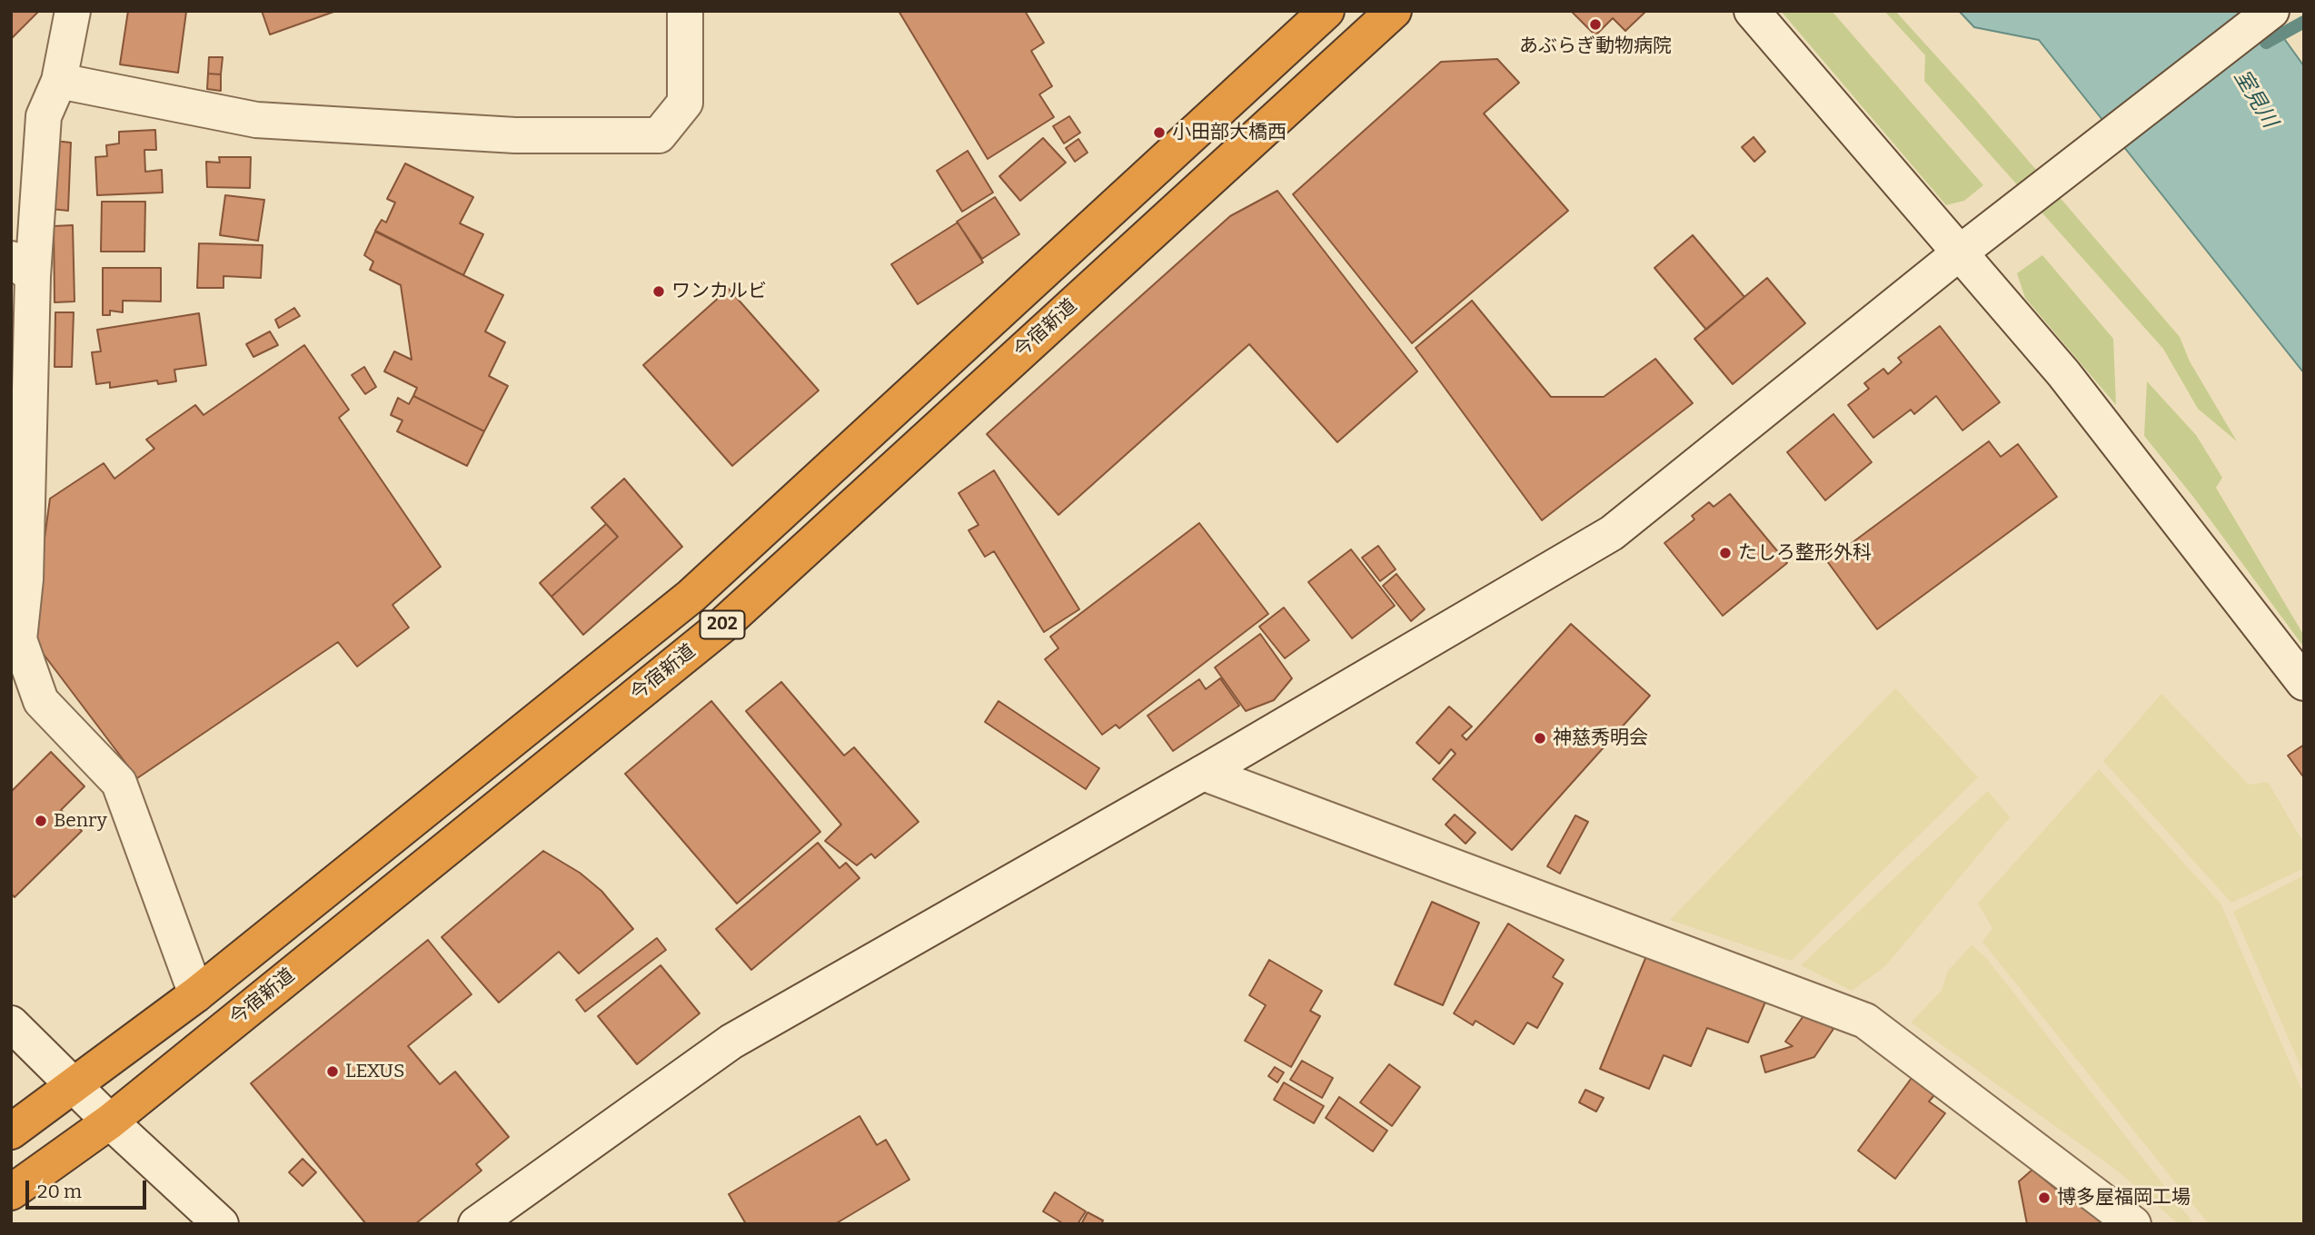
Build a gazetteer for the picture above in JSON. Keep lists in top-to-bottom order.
{
  "streets": {
    "highway": ["今宿新道", "202"]
  },
  "water": ["室見川"],
  "places": [
    "あぶらぎ動物病院",
    "小田部大橋西",
    "ワンカルビ",
    "たしろ整形外科",
    "神慈秀明会",
    "Benry",
    "LEXUS",
    "博多屋福岡工場"
  ],
  "scale_bar": "20 m"
}
